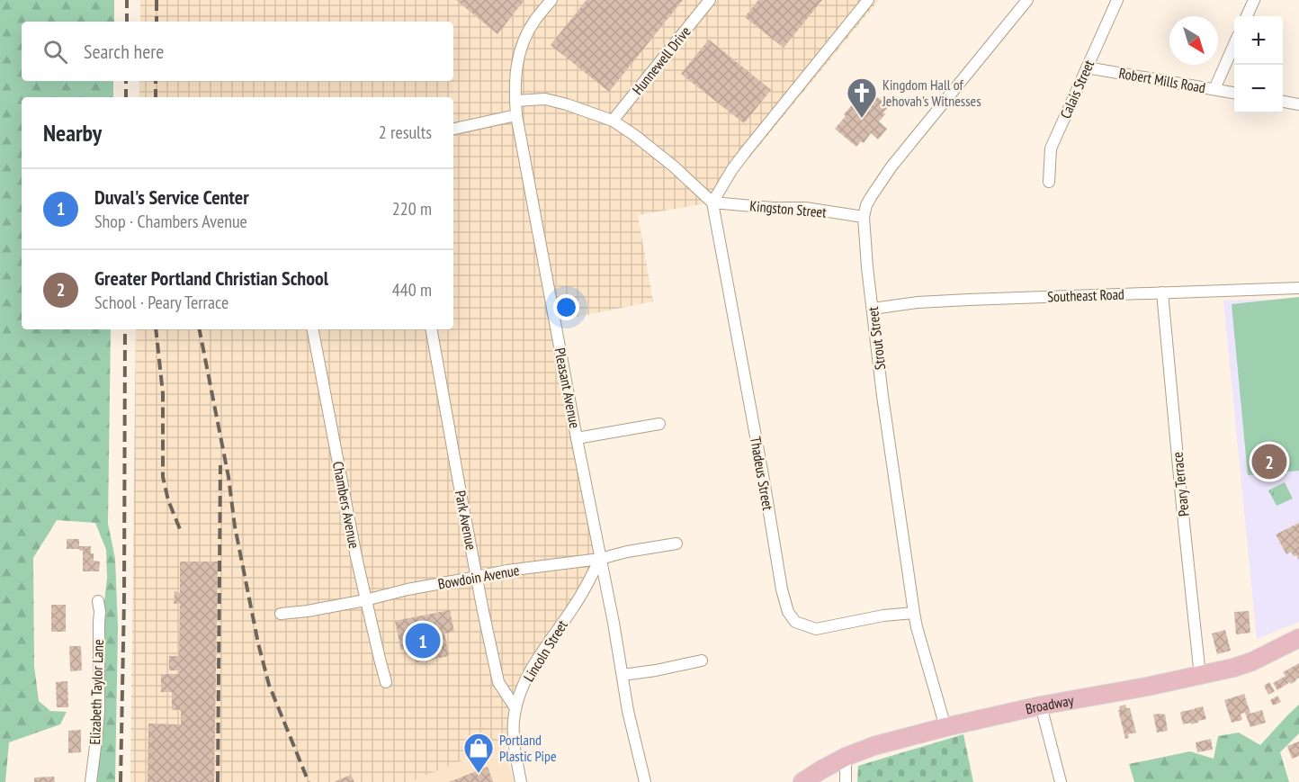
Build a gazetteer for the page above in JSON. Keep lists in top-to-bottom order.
{
  "streets": {
    "main road": ["Broadway"],
    "street": [
      "Hunnewell Drive",
      "Robert Mills Road",
      "Calais Street",
      "Kingston Street",
      "Southeast Road",
      "Strout Street",
      "Pleasant Avenue",
      "Thadeus Street",
      "Peary Terrace",
      "Chambers Avenue",
      "Park Avenue",
      "Bowdoin Avenue",
      "Lincoln Street",
      "Elizabeth Taylor Lane"
    ]
  },
  "crossings": [
    ["Robert Mills Road", "Calais Street"],
    ["Kingston Street", "Strout Street"],
    ["Kingston Street", "Thadeus Street"],
    ["Southeast Road", "Strout Street"],
    ["Southeast Road", "Peary Terrace"],
    ["Strout Street", "Thadeus Street"],
    ["Strout Street", "Broadway"],
    ["Pleasant Avenue", "Bowdoin Avenue"],
    ["Pleasant Avenue", "Lincoln Street"],
    ["Peary Terrace", "Broadway"],
    ["Chambers Avenue", "Bowdoin Avenue"],
    ["Park Avenue", "Bowdoin Avenue"],
    ["Park Avenue", "Lincoln Street"],
    ["Bowdoin Avenue", "Lincoln Street"]
  ],
  "places": {
    "church": ["Kingdom Hall of Jehovah's Witnesses"],
    "shop": ["Portland Plastic Pipe"]
  },
  "north": "bottom right",
  "page": {
    "map_buttons": ["+", "−"],
    "search": "Search here",
    "heading": ["Nearby", "2 results"],
    "list": [
      {
        "mark": "1",
        "name": "Duval's Service Center",
        "note": "Shop · Chambers Avenue",
        "value": "220 m"
      },
      {
        "mark": "2",
        "name": "Greater Portland Christian School",
        "note": "School · Peary Terrace",
        "value": "440 m"
      }
    ],
    "pins": ["2", "1"]
  }
}
